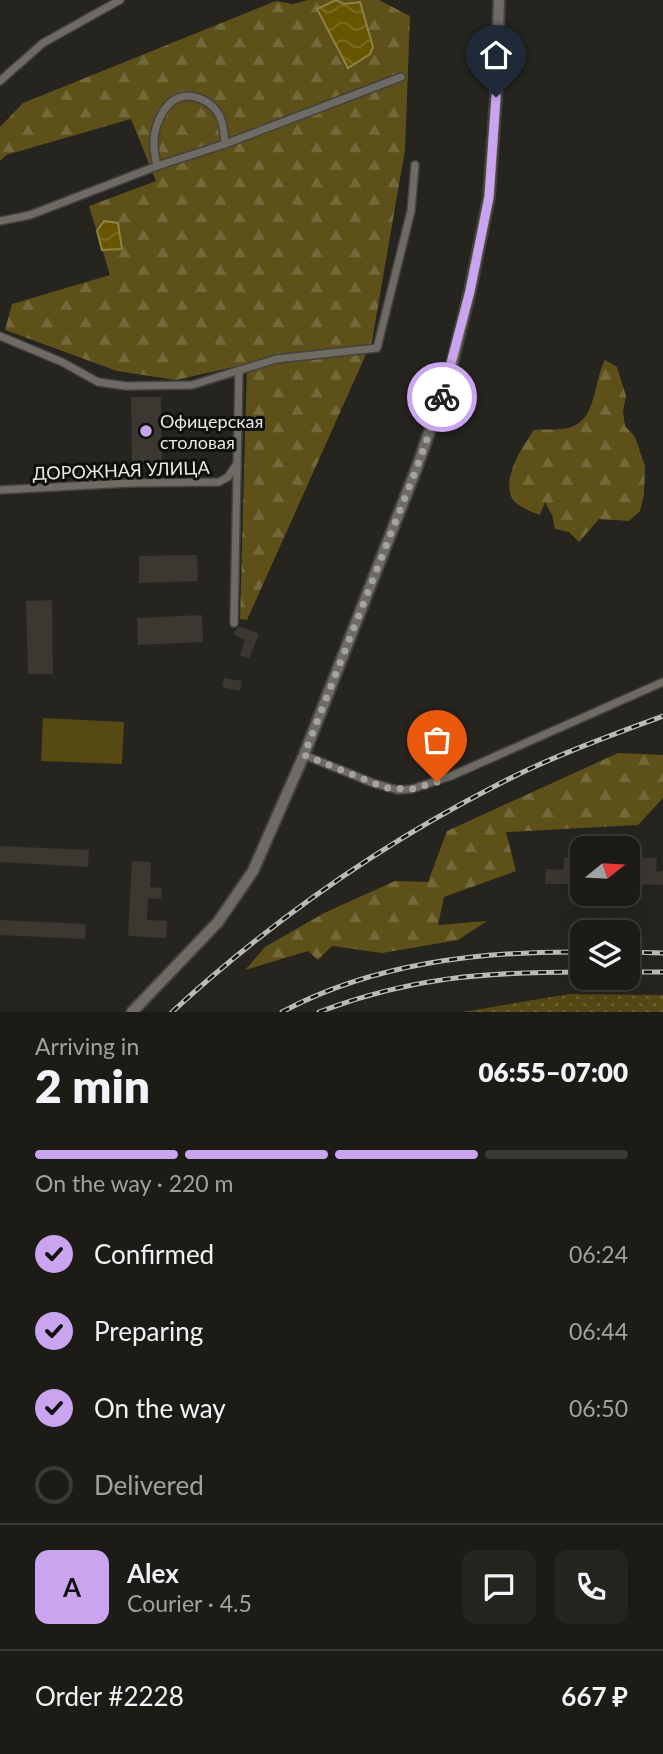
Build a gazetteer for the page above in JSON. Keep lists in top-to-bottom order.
{
  "streets": {
    "street": ["ДОРОЖНАЯ УЛИЦА"]
  },
  "places": ["Офицерская столовая"],
  "north": "right",
  "page": {
    "heading": ["2 min", "Arriving in", "06:55–07:00"],
    "panel": [
      "Alex",
      "Courier · 4.5",
      "Order #2228",
      "667 ₽"
    ],
    "bar": "On the way · 220 m",
    "list": [
      ["Confirmed", "06:24"],
      ["Preparing", "06:44"],
      ["On the way", "06:50"],
      "Delivered"
    ],
    "round": "A"
  }
}
